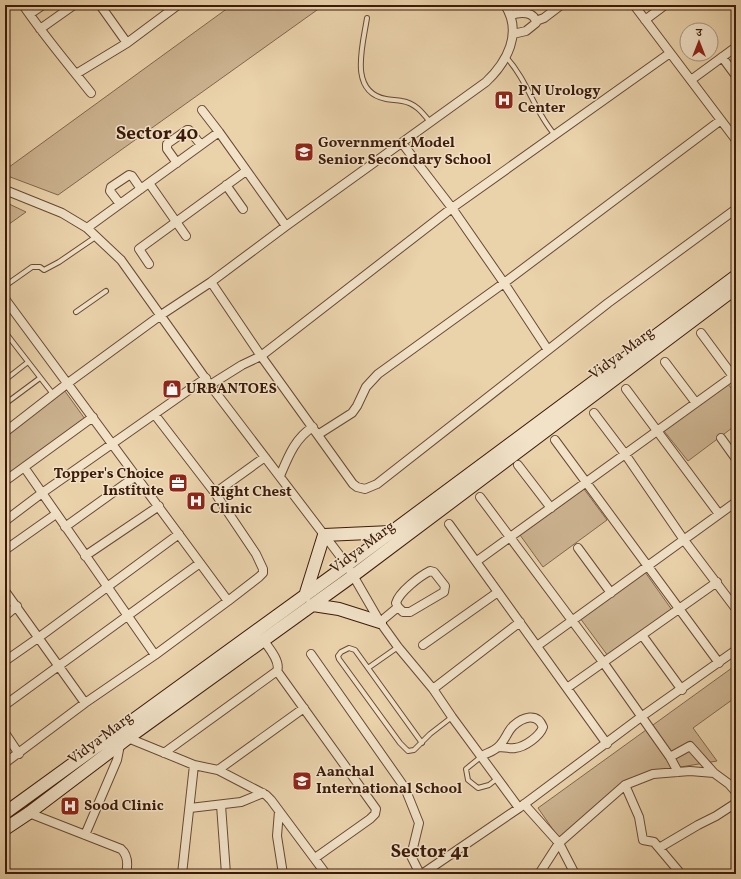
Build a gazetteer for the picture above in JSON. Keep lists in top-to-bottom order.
{
  "streets": {
    "main road": ["Vidya Marg"]
  },
  "districts": ["Sector 40", "Sector 41"],
  "places": {
    "hospital": ["P N Urology Center", "Right Chest Clinic", "Sood Clinic"],
    "school or university": ["Government Model Senior Secondary School", "Aanchal International School"],
    "shop": ["URBANTOES"],
    "office": ["Topper's Choice Institute"]
  },
  "north": "top"
}
